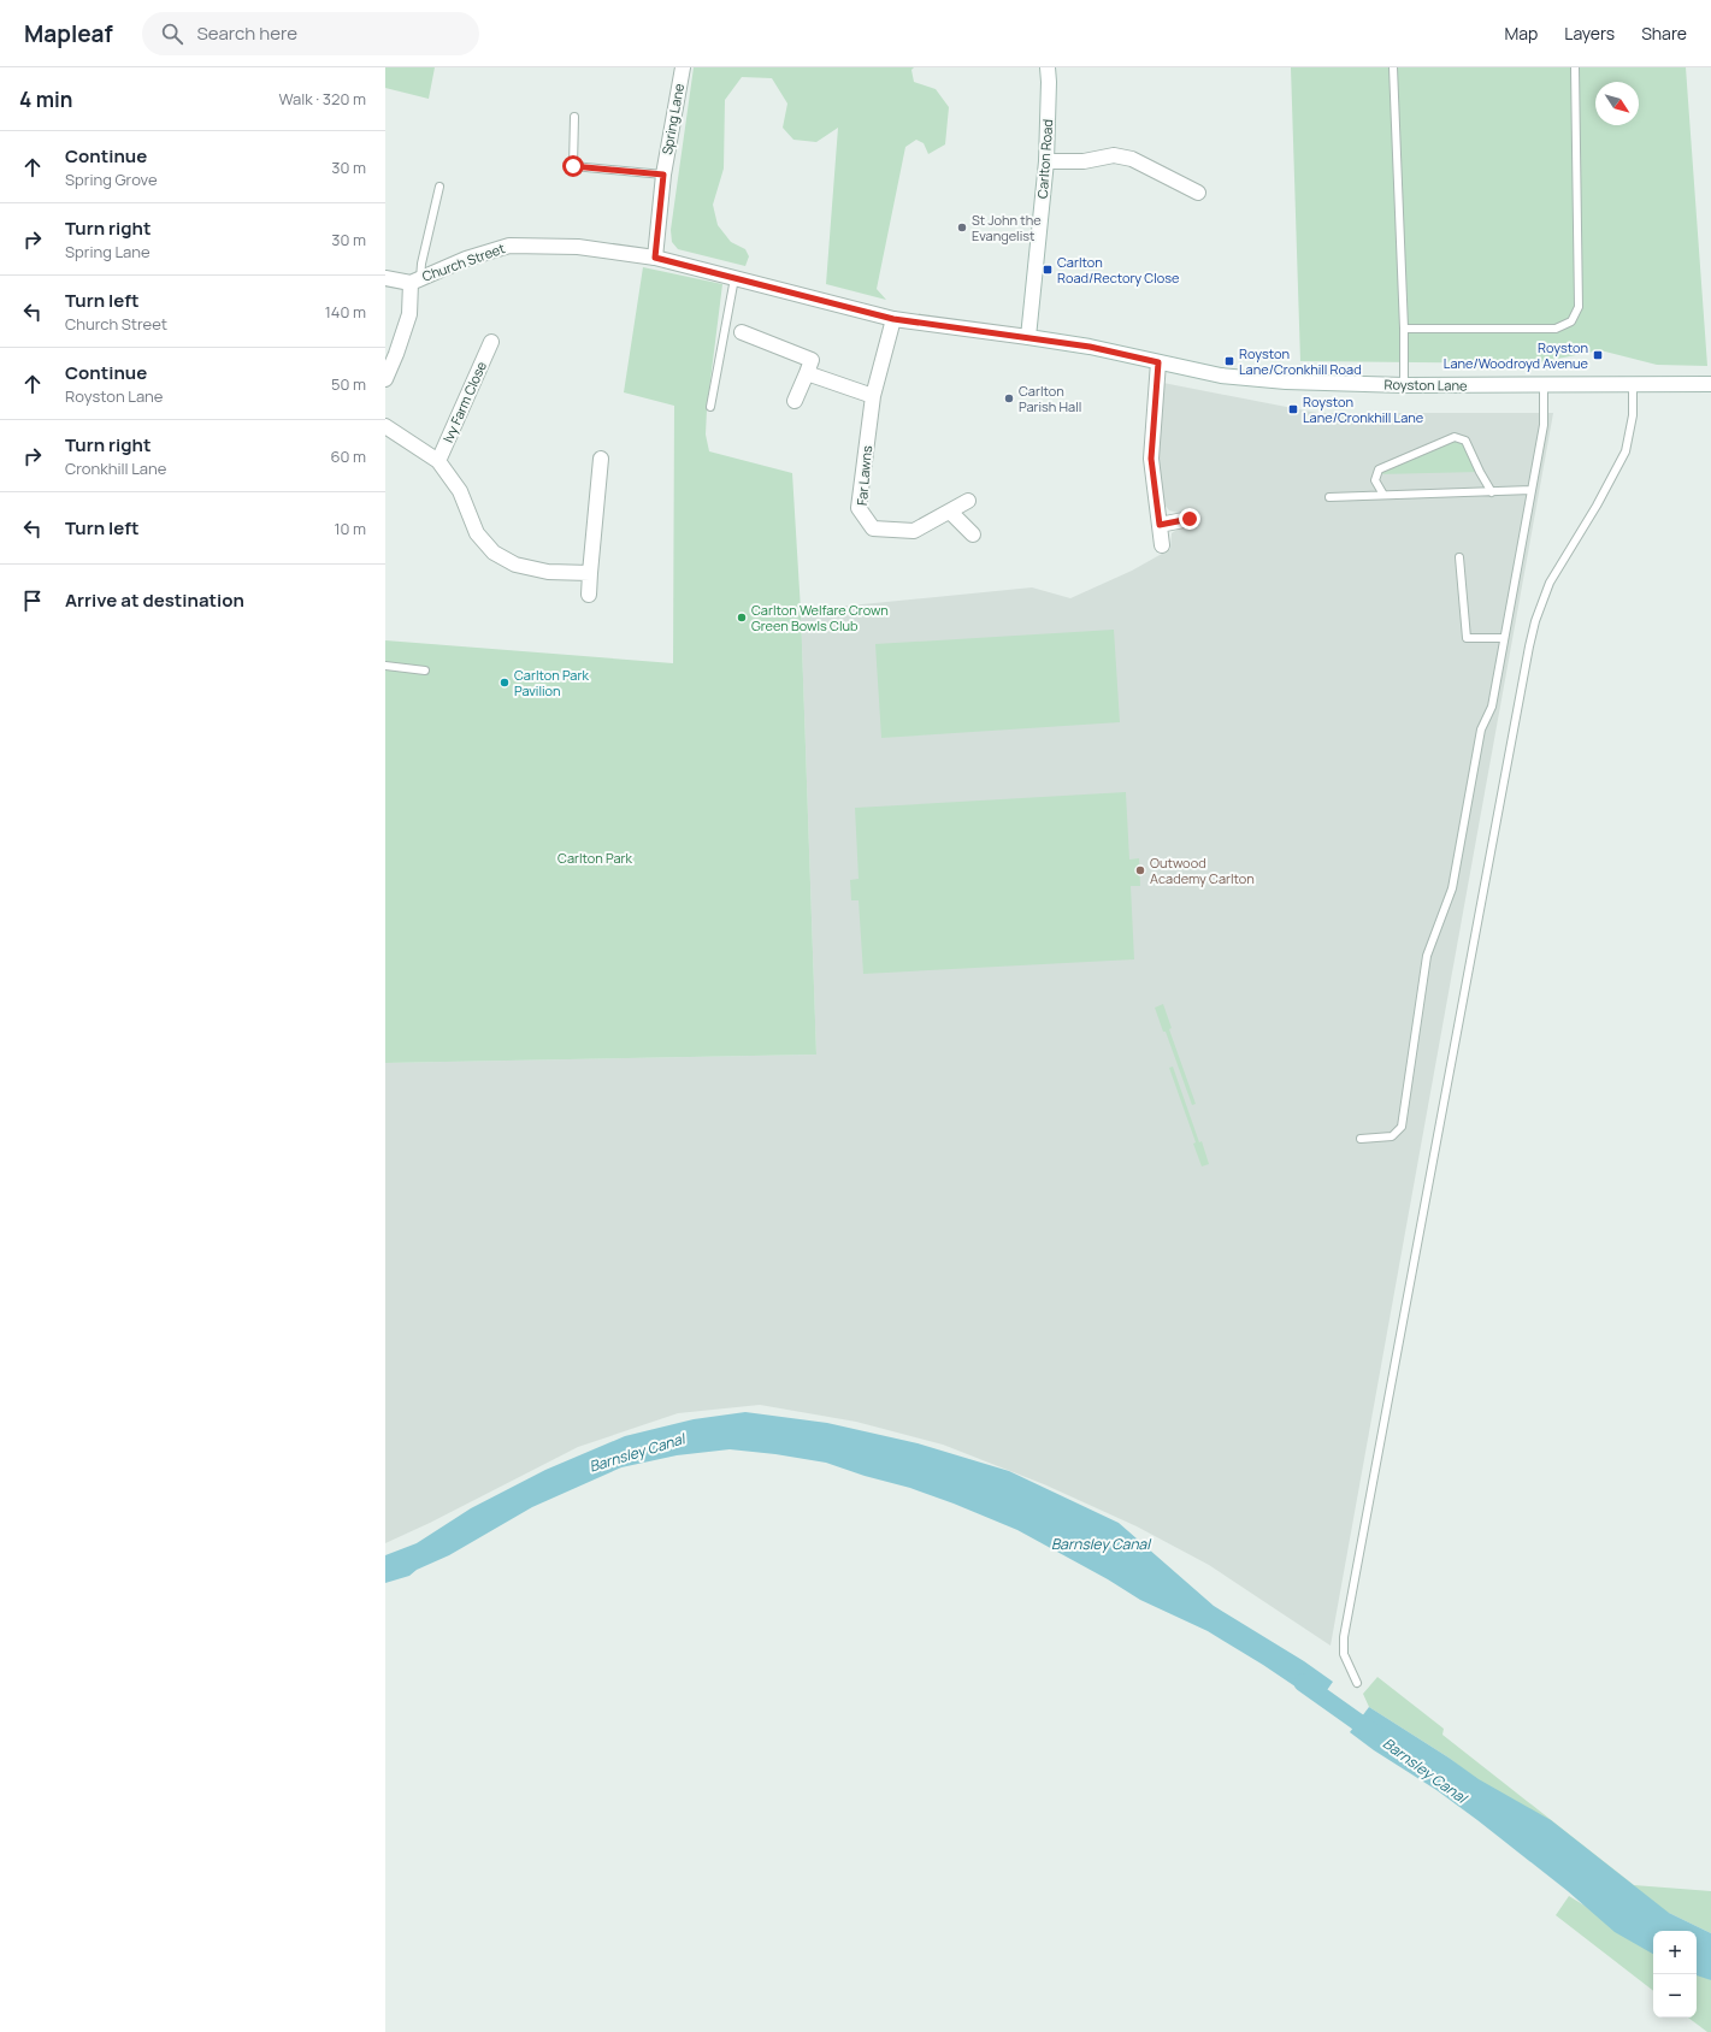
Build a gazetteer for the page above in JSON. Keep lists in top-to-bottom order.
{
  "streets": {
    "street": [
      "Spring Lane",
      "Carlton Road",
      "Church Street",
      "Royston Lane",
      "Ivy Farm Close",
      "Far Lawns"
    ]
  },
  "crossings": [
    ["Spring Lane", "Church Street"],
    ["Carlton Road", "Church Street"],
    ["Carlton Road", "Royston Lane"],
    ["Church Street", "Royston Lane"],
    ["Church Street", "Far Lawns"]
  ],
  "water": ["Barnsley Canal"],
  "parks": ["Carlton Park"],
  "places": {
    "other": [
      "St John the Evangelist",
      "Carlton Parish Hall",
      "Carlton Welfare Crown Green Bowls Club",
      "Carlton Park Pavilion",
      "Outwood Academy Carlton"
    ],
    "transit": [
      "Carlton Road/Rectory Close",
      "Royston Lane/Woodroyd Avenue",
      "Royston Lane/Cronkhill Road",
      "Royston Lane/Cronkhill Lane"
    ]
  },
  "north": "bottom right",
  "page": {
    "header": "Mapleaf",
    "search": "Search here",
    "nav": ["Map", "Layers", "Share"],
    "heading": ["4 min", "Walk · 320 m"],
    "list": [
      ["Continue", "Spring Grove", "30 m"],
      ["Turn right", "Spring Lane", "30 m"],
      ["Turn left", "Church Street", "140 m"],
      ["Continue", "Royston Lane", "50 m"],
      ["Turn right", "Cronkhill Lane", "60 m"],
      ["Turn left", "10 m"],
      "Arrive at destination"
    ],
    "map_buttons": ["+", "−"]
  }
}
